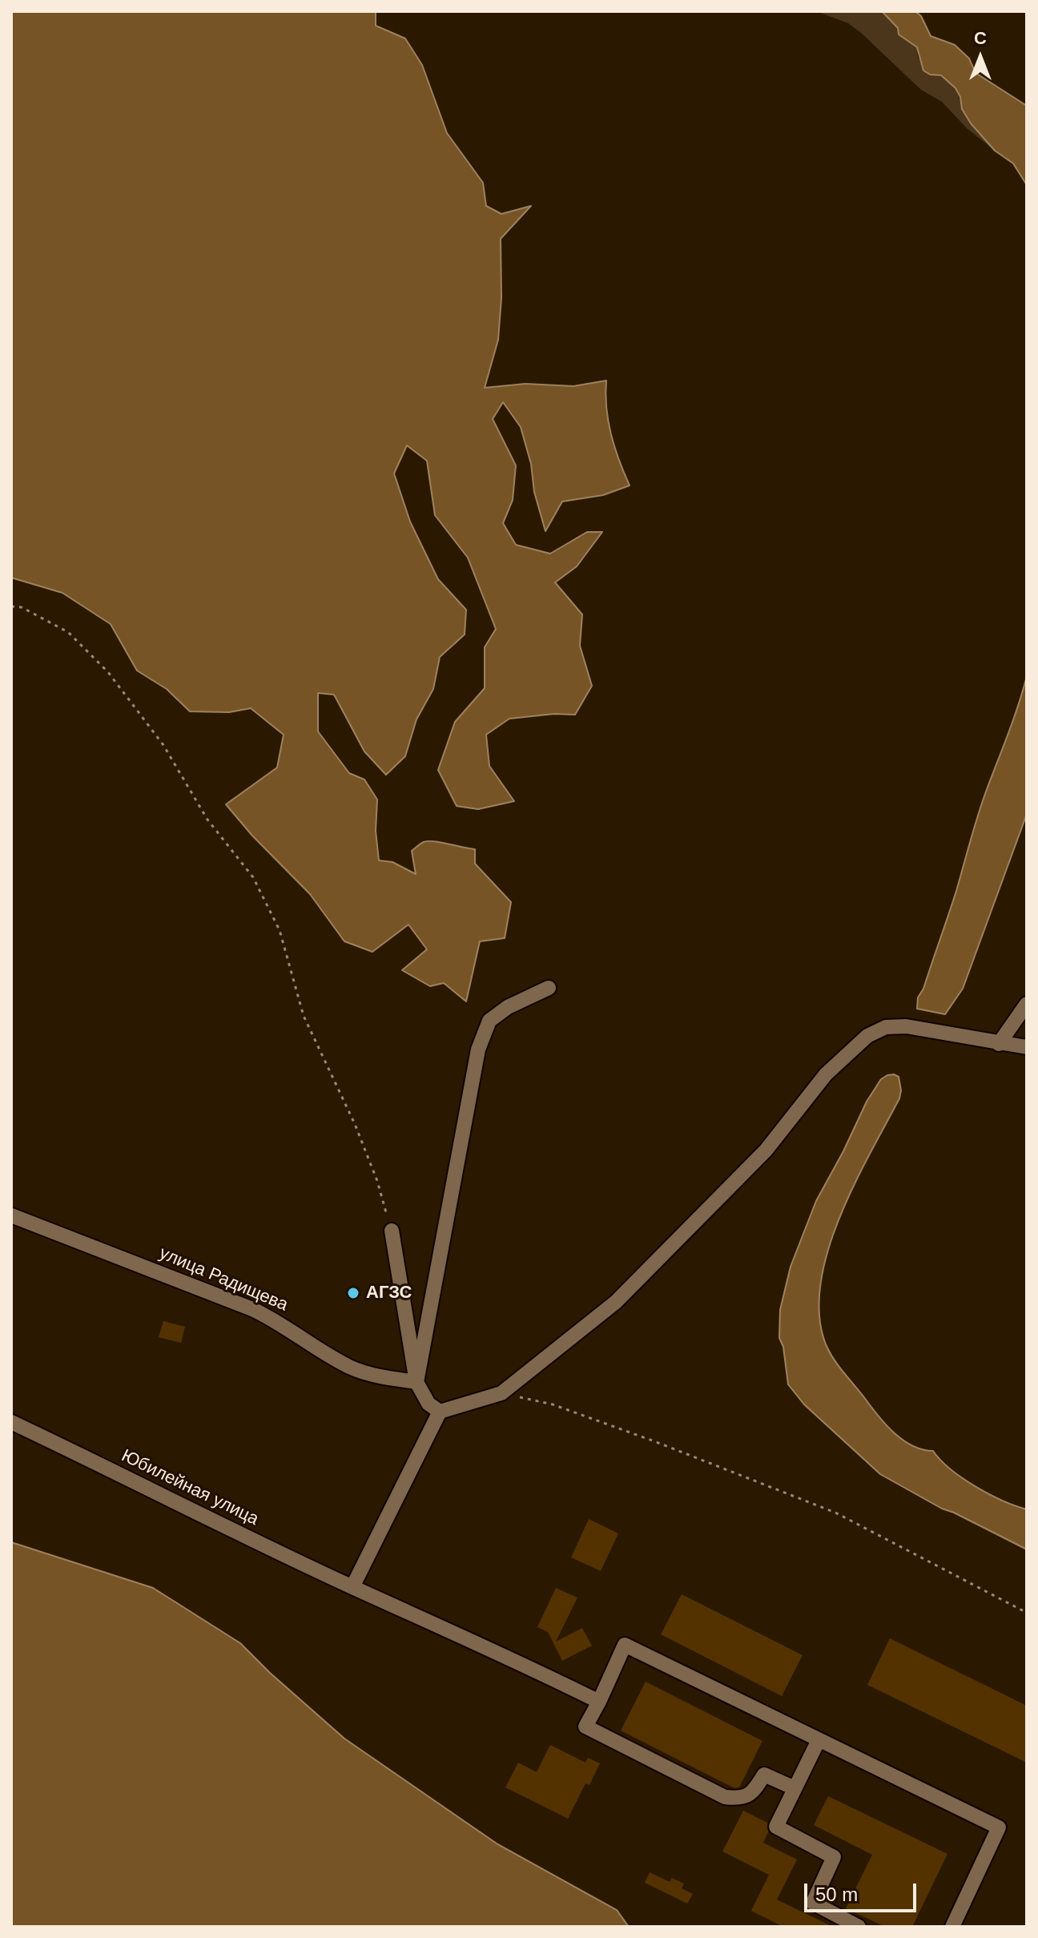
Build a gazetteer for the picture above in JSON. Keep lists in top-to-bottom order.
{
  "streets": {
    "street": ["улица Радищева", "Юбилейная улица"]
  },
  "places": ["АГЗС"],
  "scale_bar": "50 m",
  "north": "top"
}
